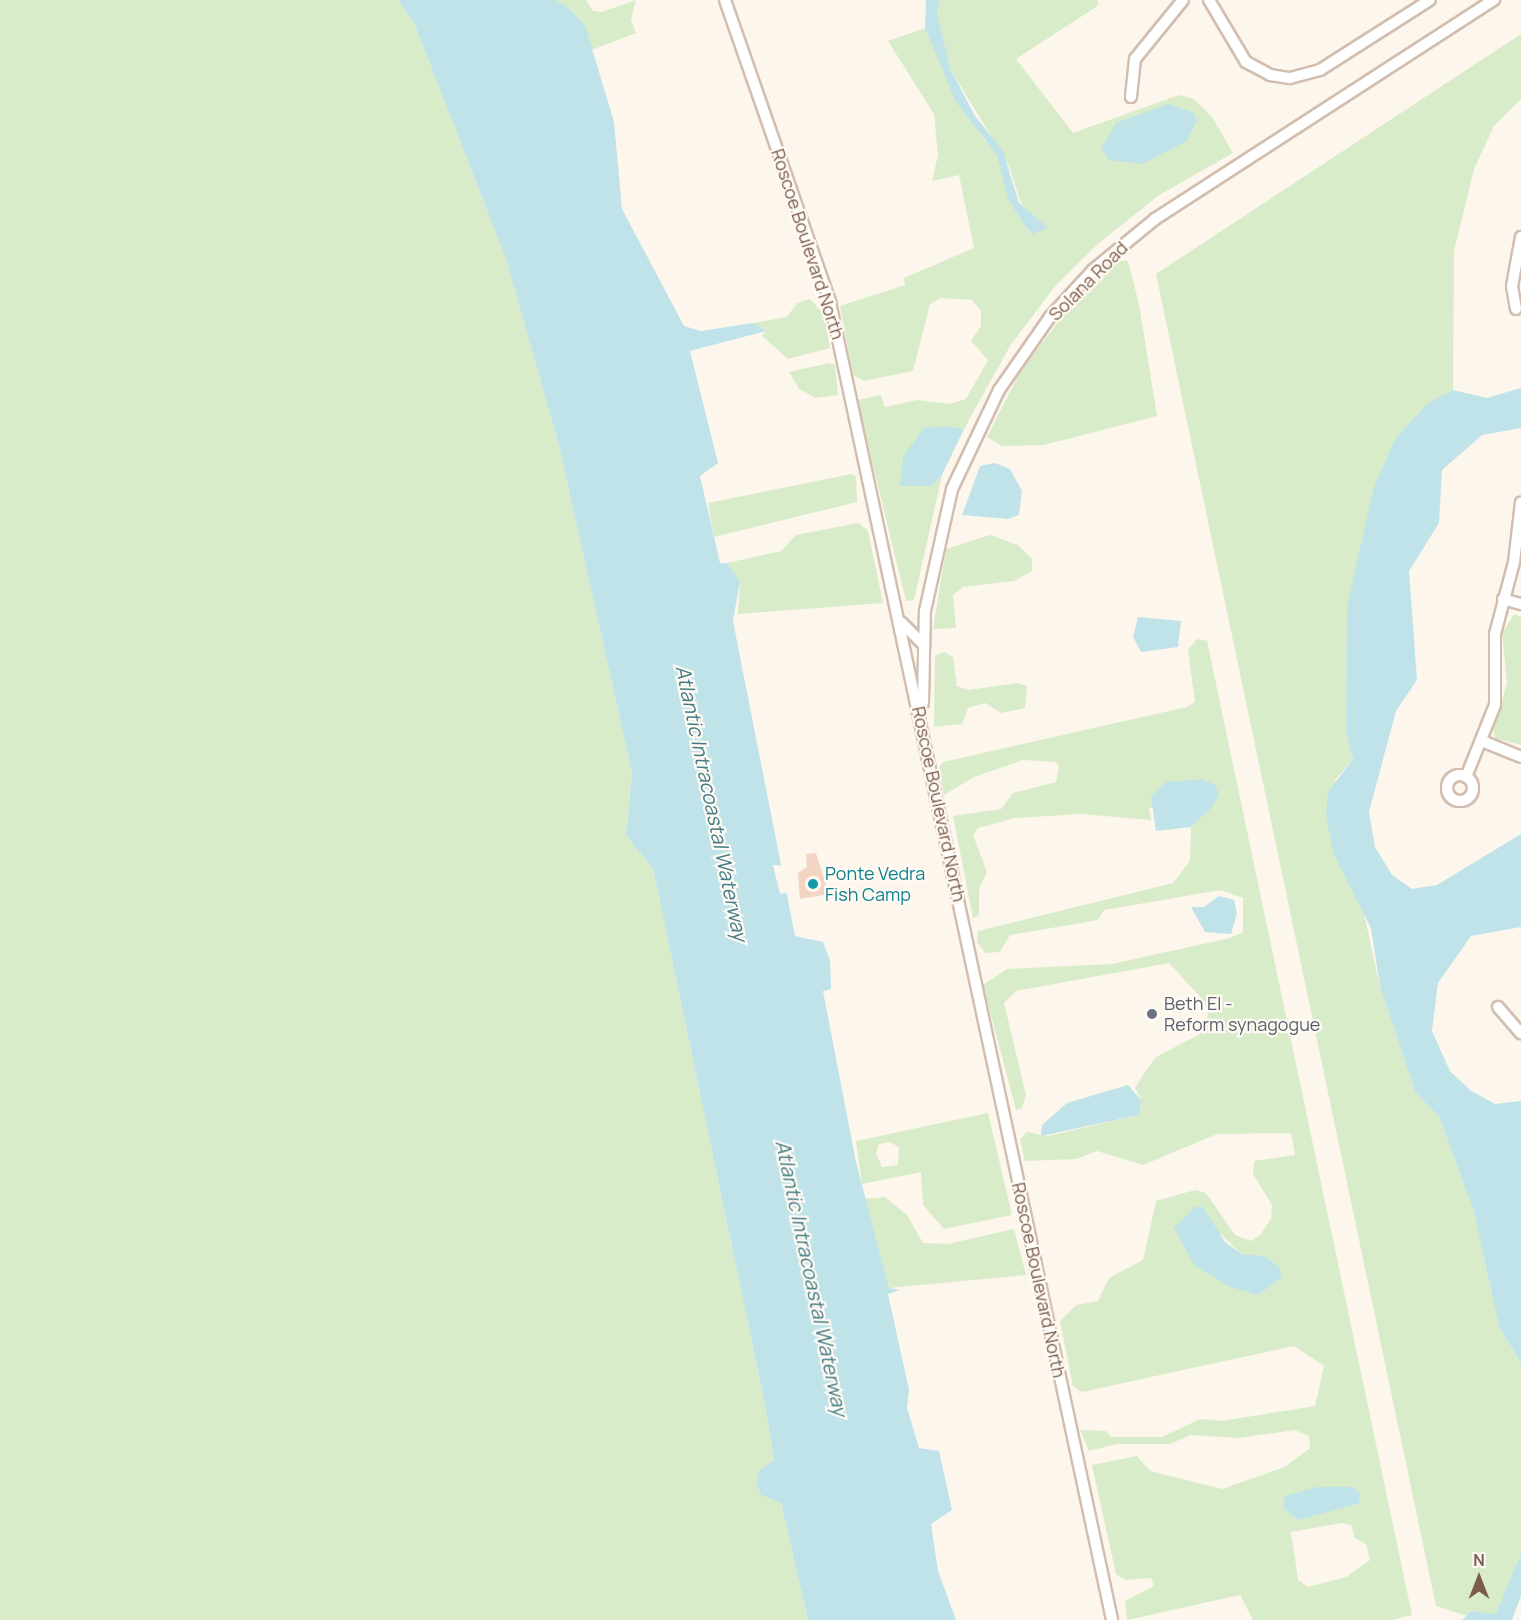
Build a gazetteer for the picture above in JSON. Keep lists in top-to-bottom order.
{
  "streets": {
    "street": ["Roscoe Boulevard North", "Solana Road"]
  },
  "crossings": [
    ["Roscoe Boulevard North", "Solana Road"]
  ],
  "water": ["Atlantic Intracoastal Waterway"],
  "places": ["Ponte Vedra Fish Camp", "Beth El - Reform synagogue"],
  "north": "top"
}
